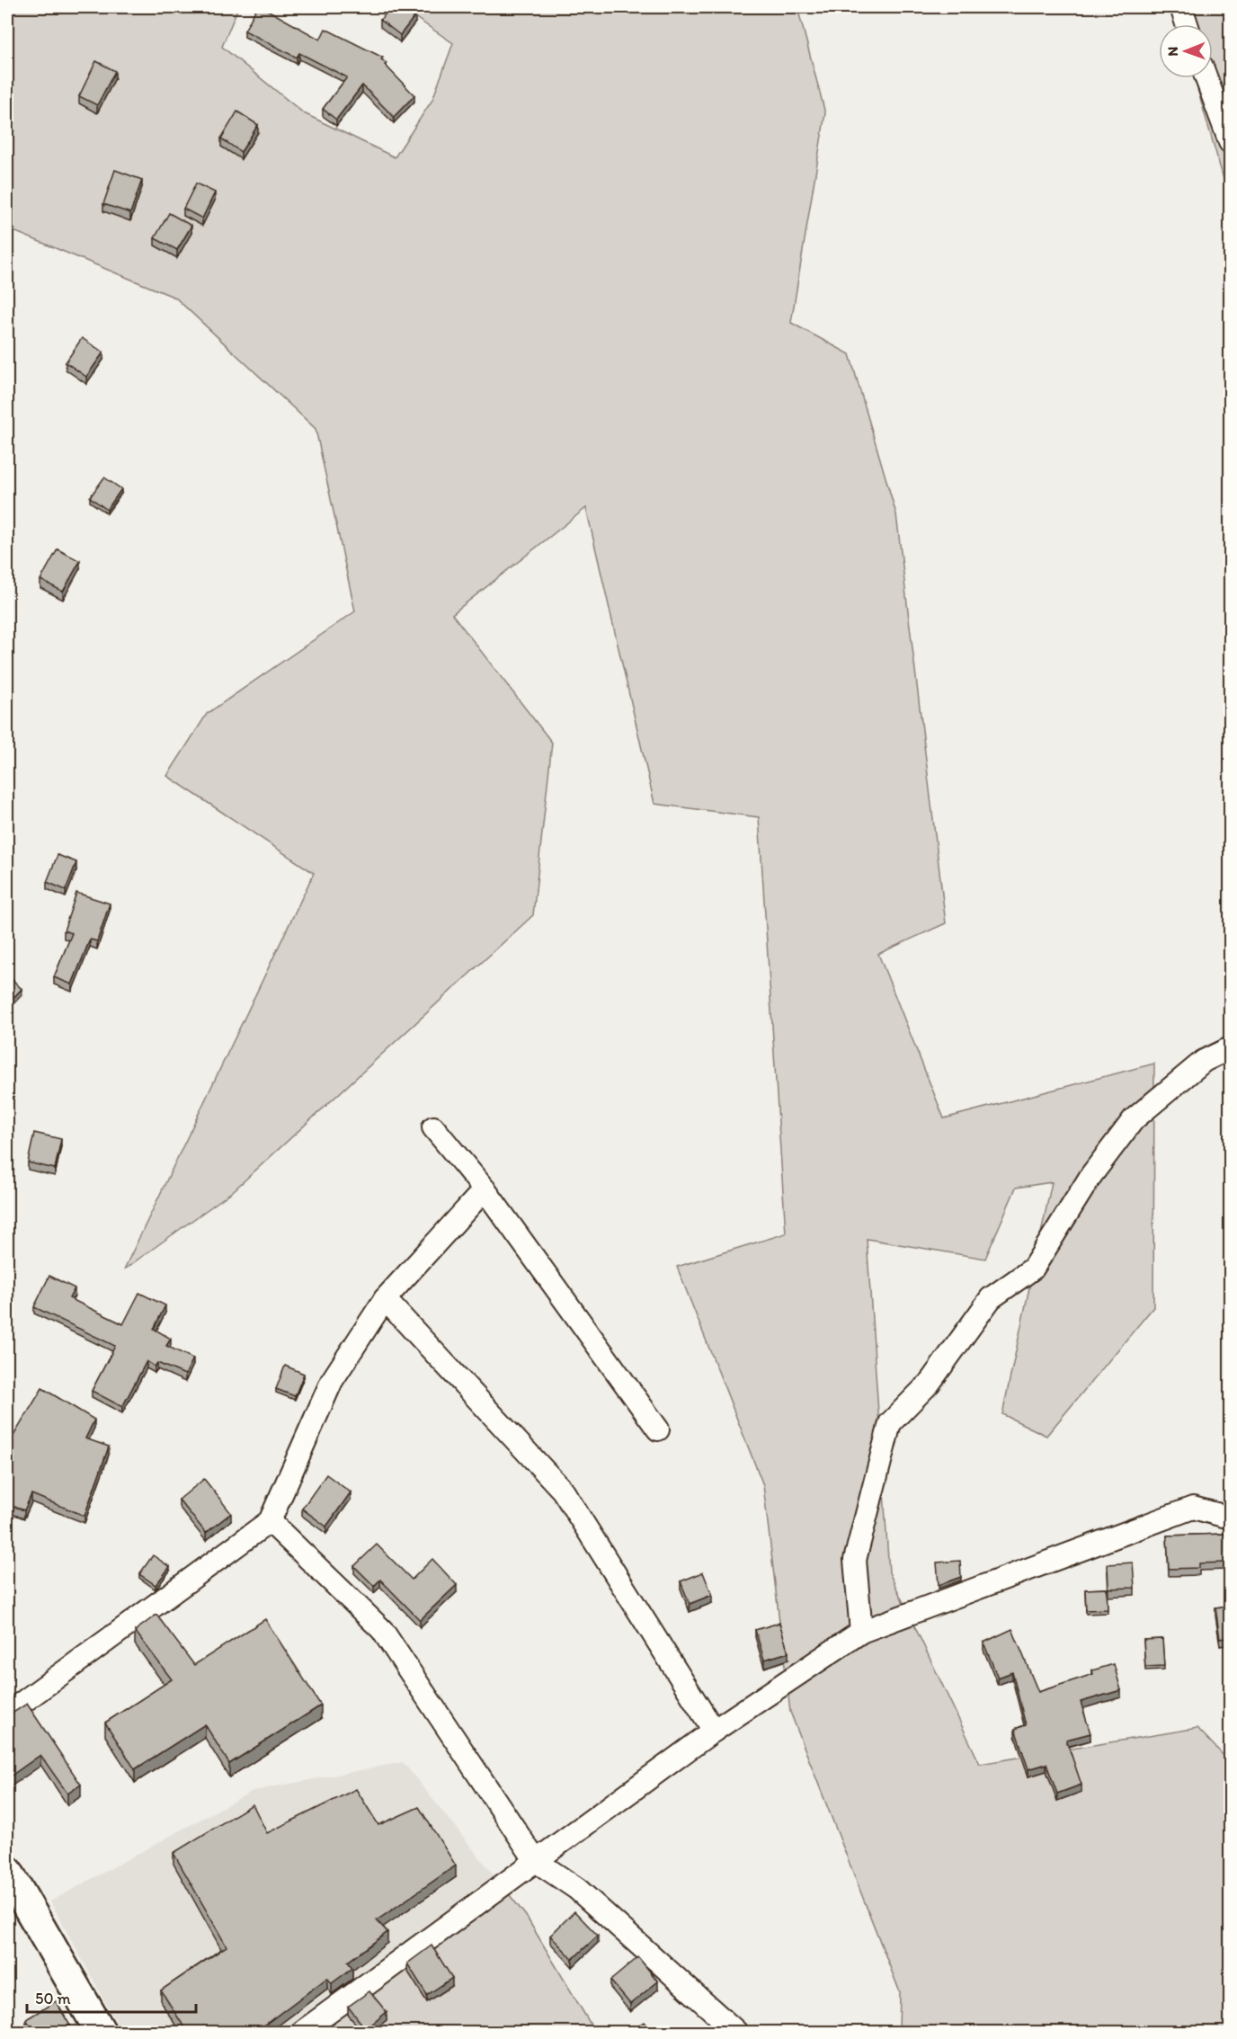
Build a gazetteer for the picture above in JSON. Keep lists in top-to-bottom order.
{
  "scale_bar": "50 m",
  "north": "left"
}
